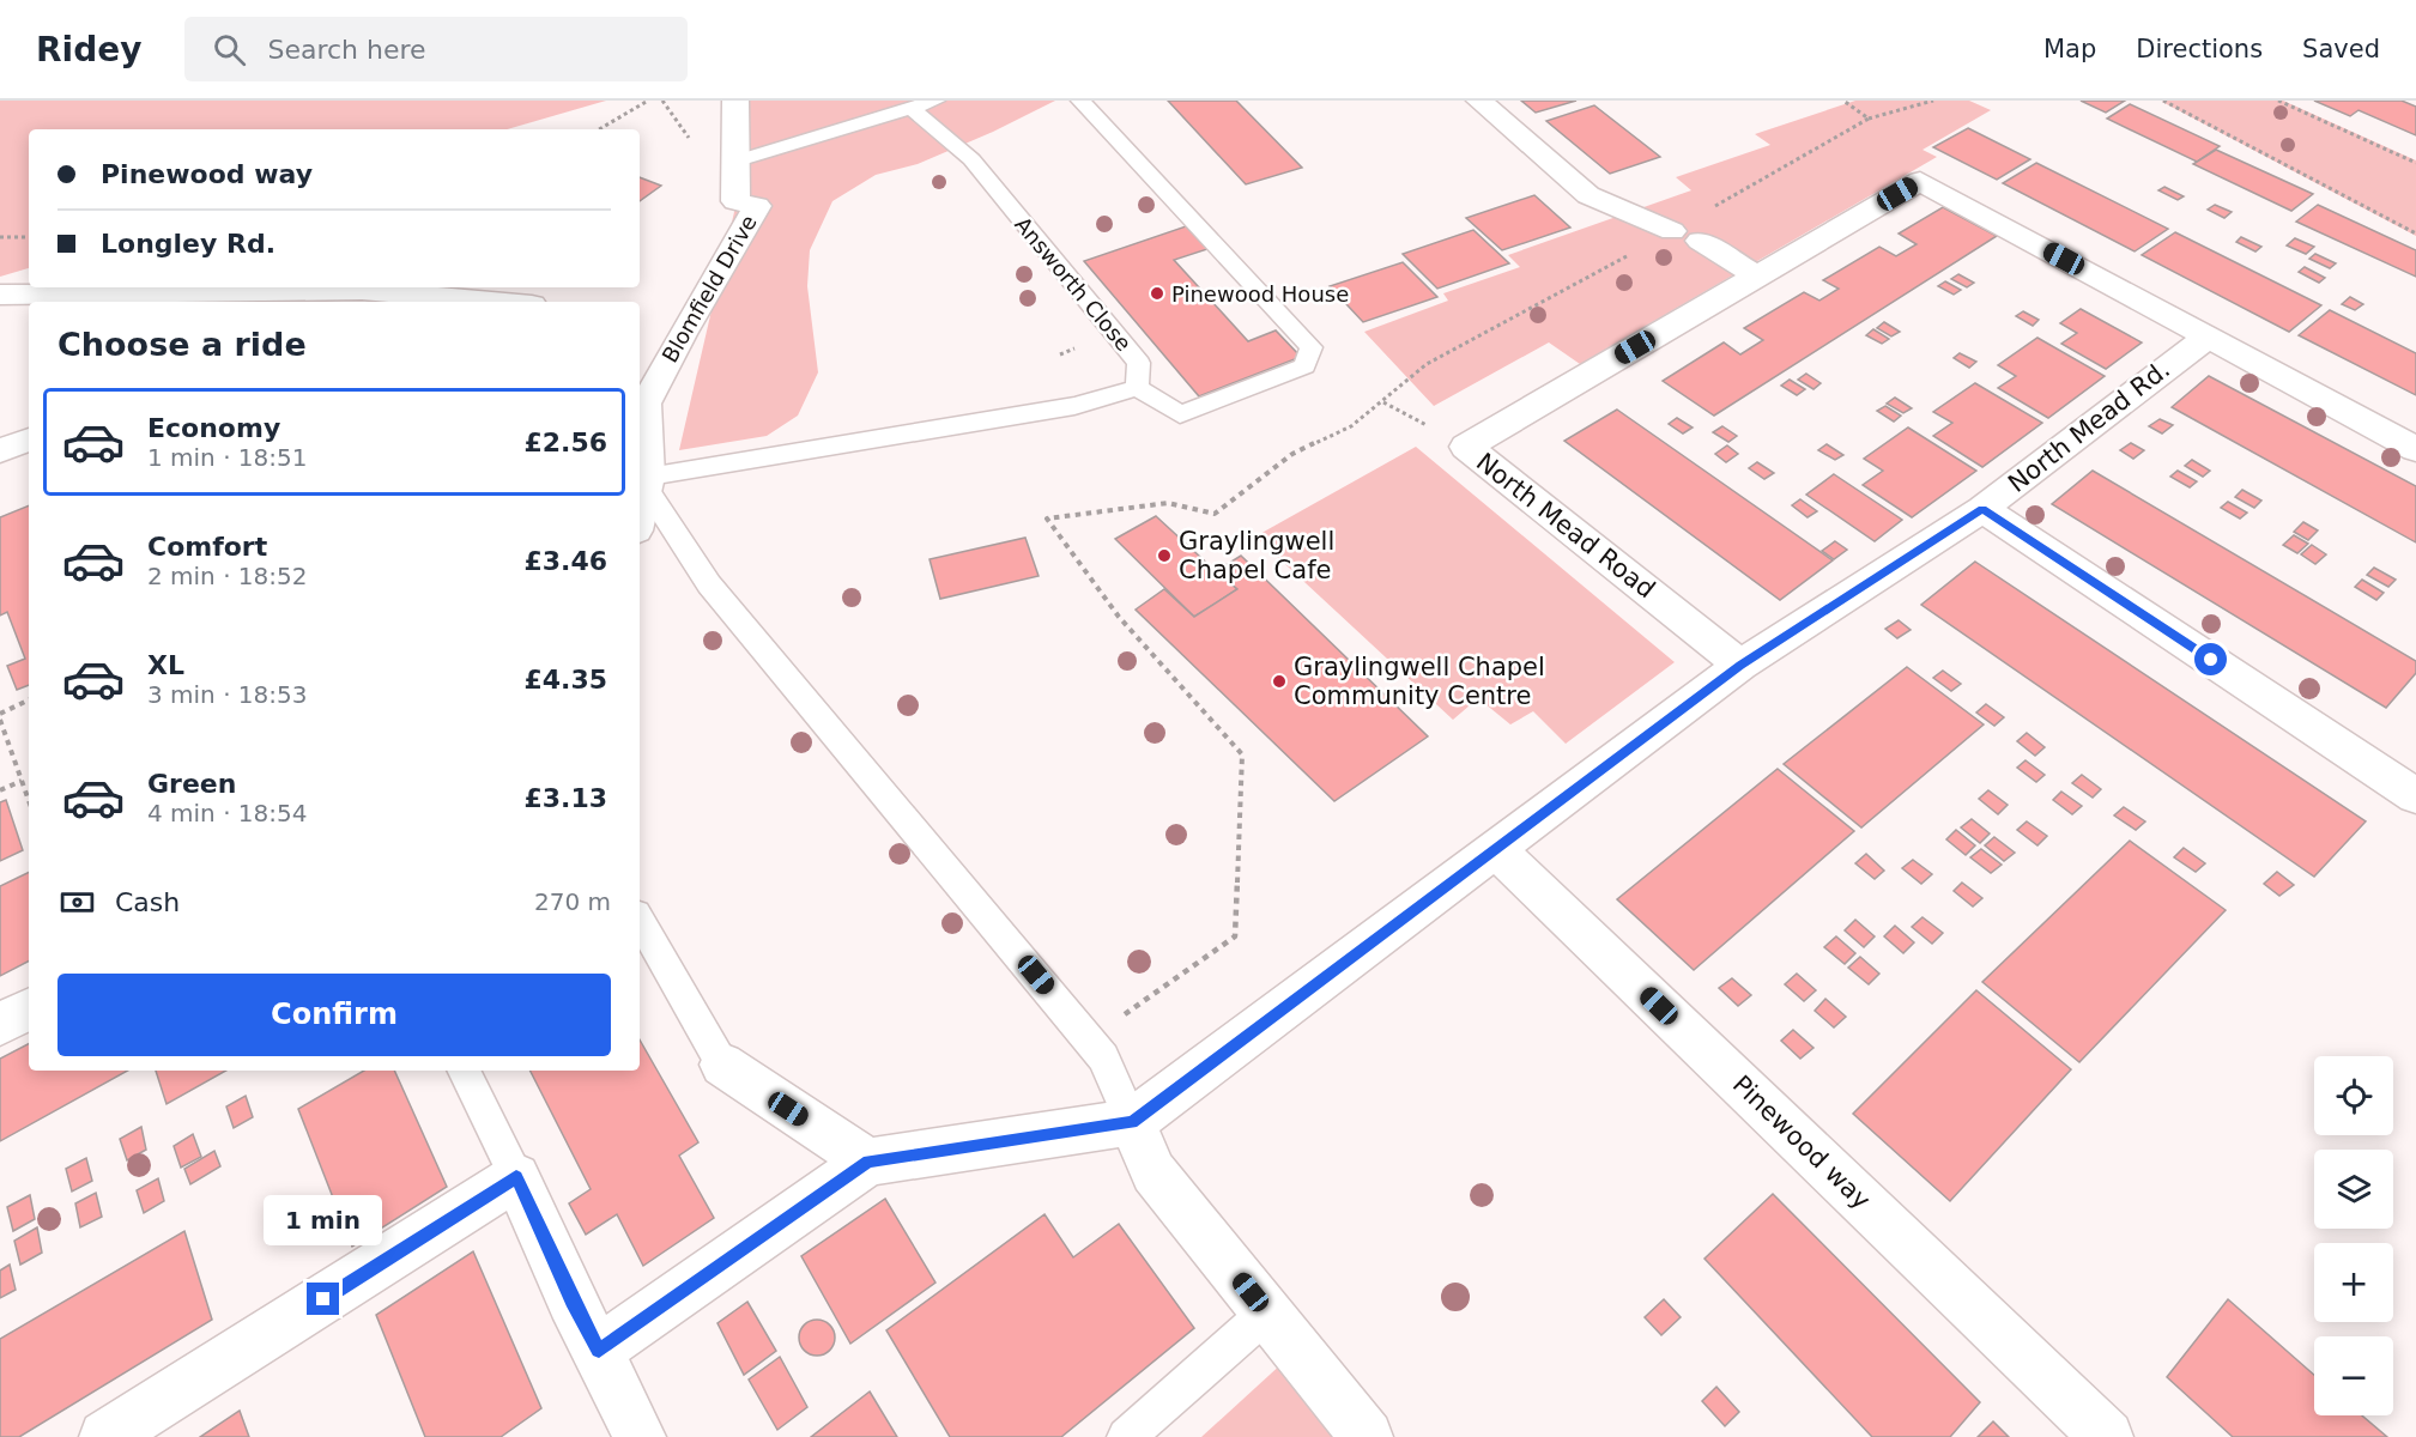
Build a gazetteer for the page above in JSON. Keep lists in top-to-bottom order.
{
  "streets": {
    "street": [
      "Blomfield Drive",
      "North Mead Rd.",
      "North Mead Road",
      "Pinewood way"
    ],
    "lane": ["Answorth Close"]
  },
  "crossings": [
    ["North Mead Rd.", "North Mead Road"],
    ["North Mead Rd.", "Pinewood way"]
  ],
  "places": ["Pinewood House", "Graylingwell Chapel Cafe", "Graylingwell Chapel Community Centre"],
  "page": {
    "header": "Ridey",
    "search": "Search here",
    "nav": ["Map", "Directions", "Saved"],
    "banner": ["Pinewood way", "Longley Rd."],
    "heading": "Choose a ride",
    "list": [
      {
        "name": "Economy",
        "note": "1 min · 18:51",
        "value": "£2.56"
      },
      {
        "name": "Comfort",
        "note": "2 min · 18:52",
        "value": "£3.46"
      },
      {
        "name": "XL",
        "note": "3 min · 18:53",
        "value": "£4.35"
      },
      {
        "name": "Green",
        "note": "4 min · 18:54",
        "value": "£3.13"
      }
    ],
    "pay": ["Cash", "270 m"],
    "buttons": "Confirm",
    "map_buttons": ["+", "−"],
    "bubble": "1 min"
  }
}
